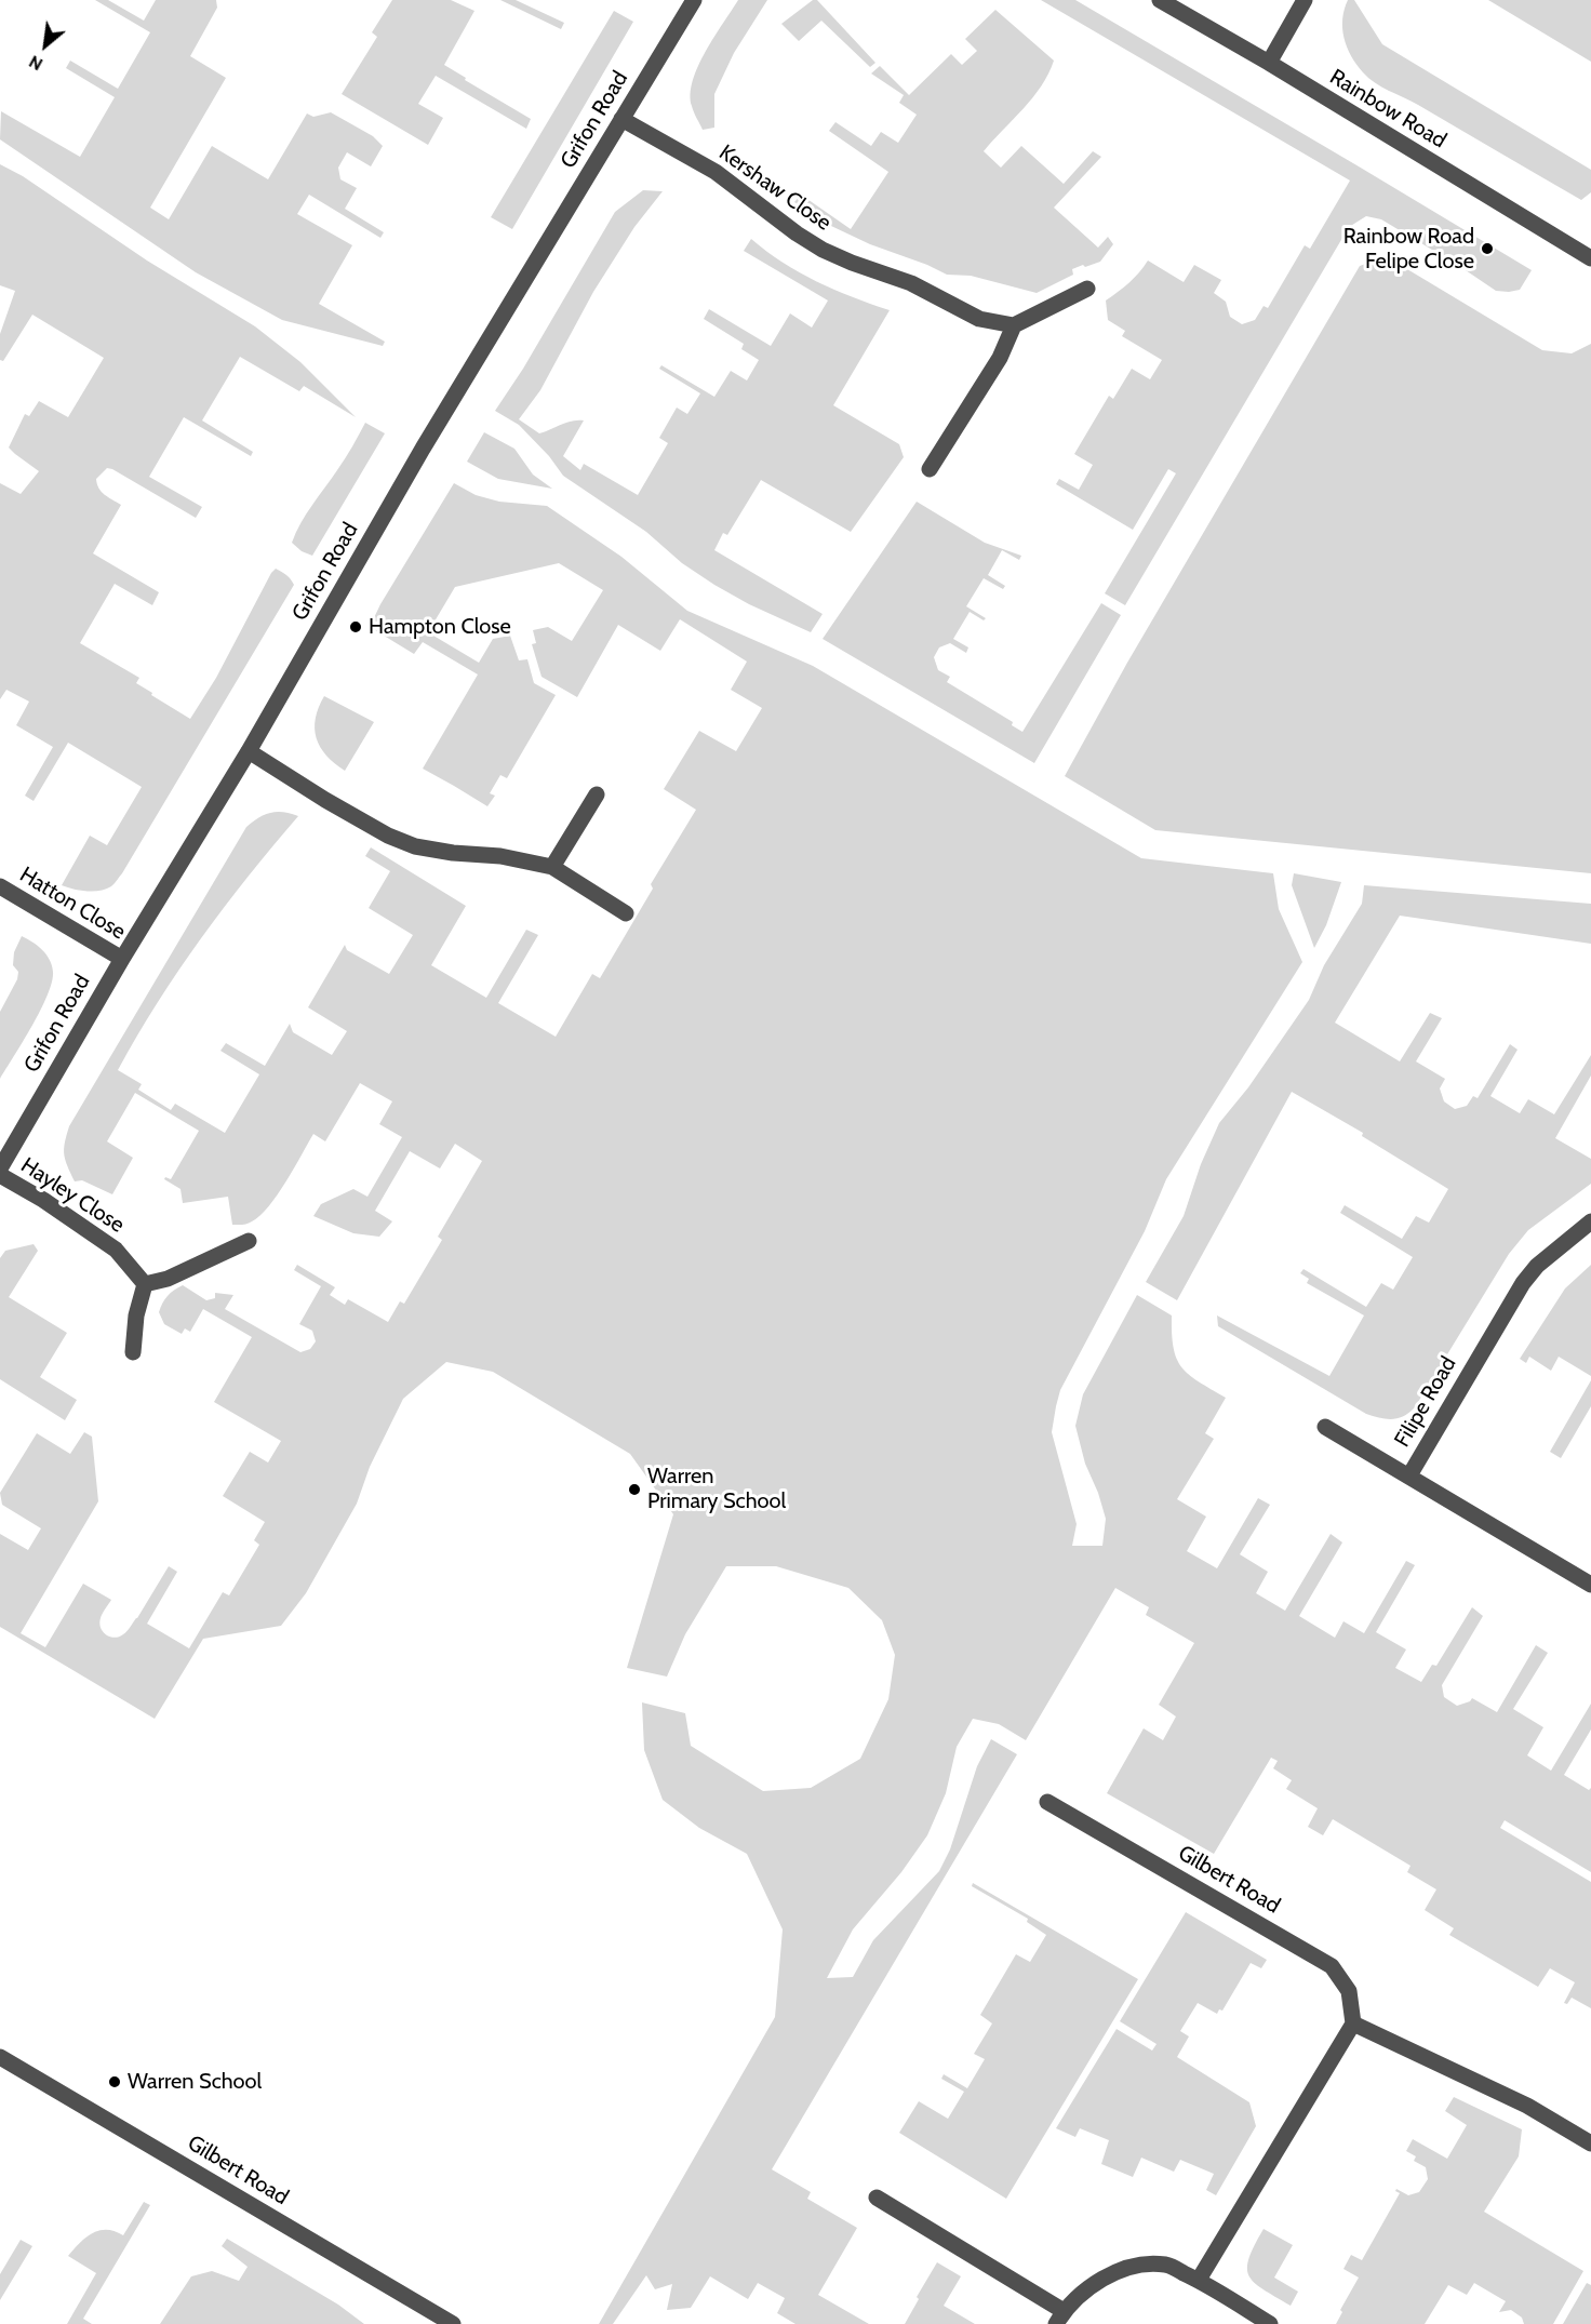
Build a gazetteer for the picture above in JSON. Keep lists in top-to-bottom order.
{
  "streets": {
    "street": [
      "Rainbow Road",
      "Grifon Road",
      "Kershaw Close",
      "Hatton Close",
      "Hayley Close",
      "Filipe Road",
      "Gilbert Road"
    ]
  },
  "crossings": [
    ["Grifon Road", "Kershaw Close"],
    ["Grifon Road", "Hatton Close"]
  ],
  "places": [
    "Rainbow Road Felipe Close",
    "Hampton Close",
    "Warren Primary School",
    "Warren School"
  ],
  "north": "bottom left"
}
